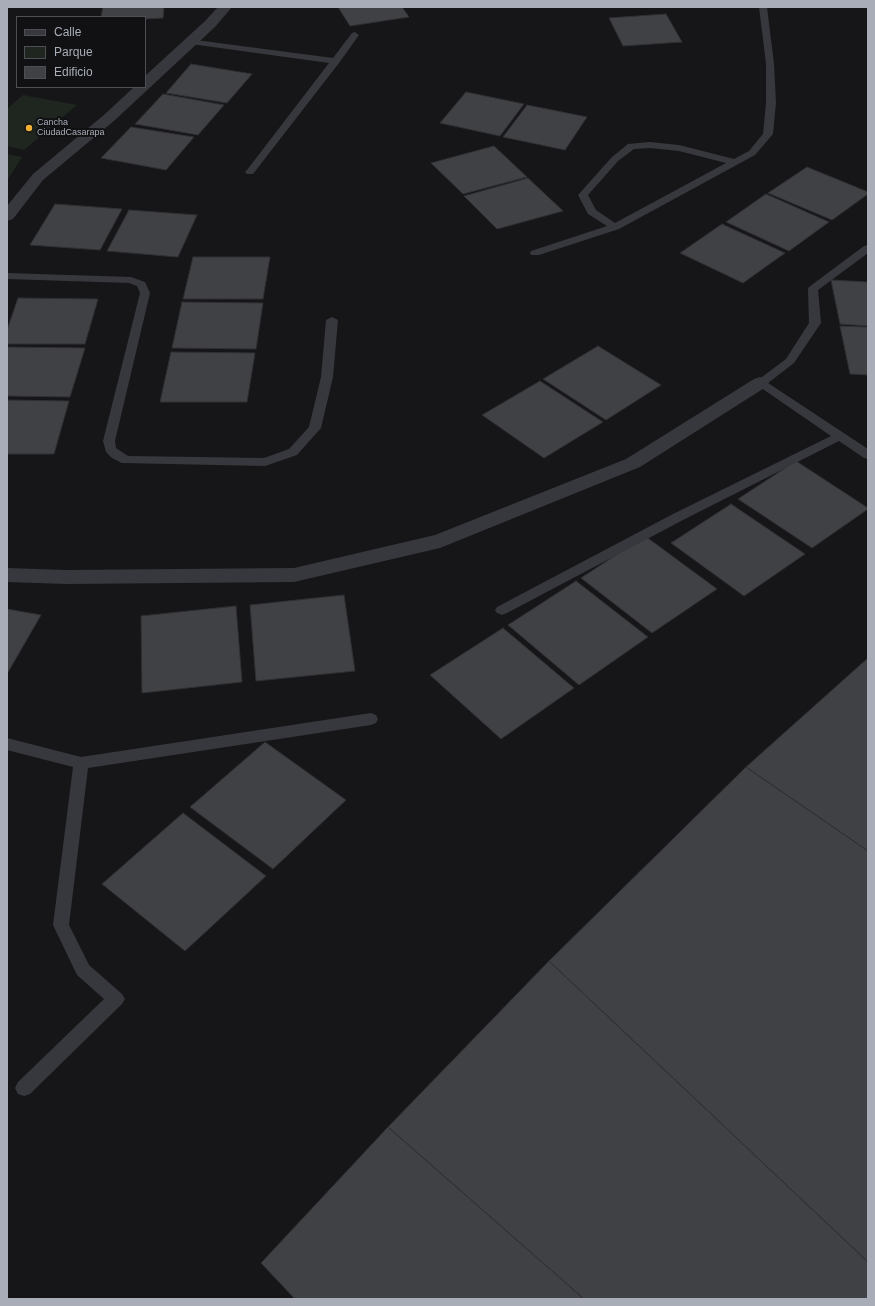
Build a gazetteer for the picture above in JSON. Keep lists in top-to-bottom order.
{
  "places": ["Cancha CiudadCasarapa"],
  "legend": ["Calle", "Parque", "Edificio"]
}
